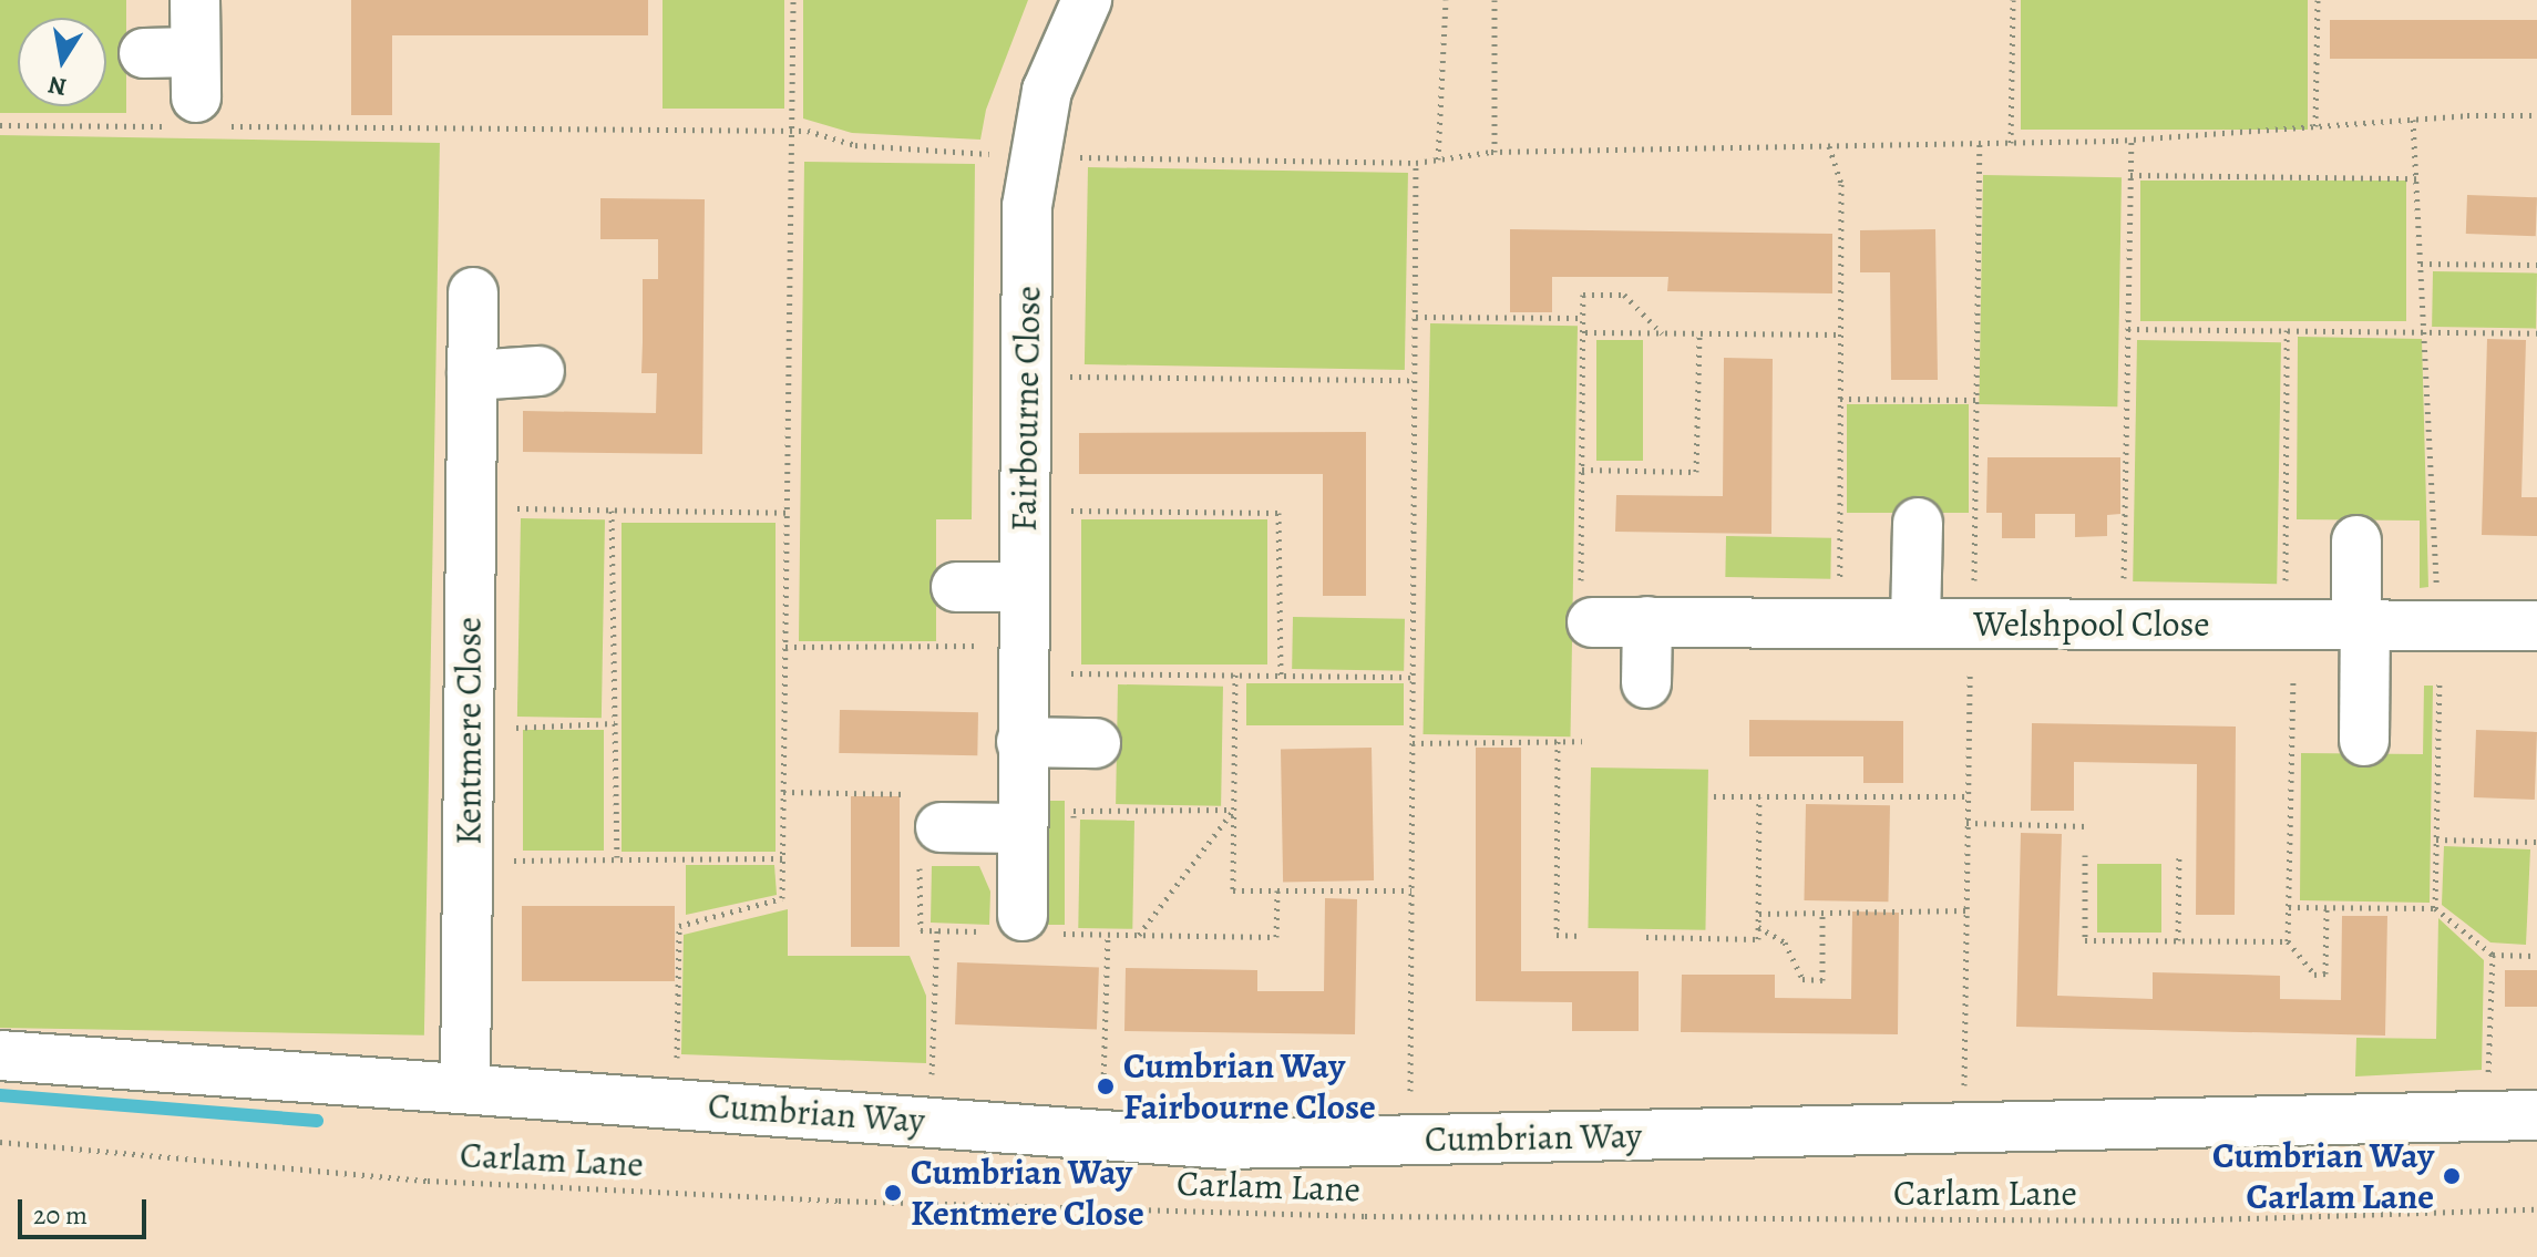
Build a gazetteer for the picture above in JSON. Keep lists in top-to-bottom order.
{
  "streets": {
    "street": [
      "Fairbourne Close",
      "Welshpool Close",
      "Kentmere Close",
      "Cumbrian Way"
    ],
    "path": ["Carlam Lane"]
  },
  "crossings": [
    ["Kentmere Close", "Cumbrian Way"]
  ],
  "places": ["Cumbrian Way Fairbourne Close", "Cumbrian Way Carlam Lane", "Cumbrian Way Kentmere Close"],
  "scale_bar": "20 m",
  "north": "bottom"
}
